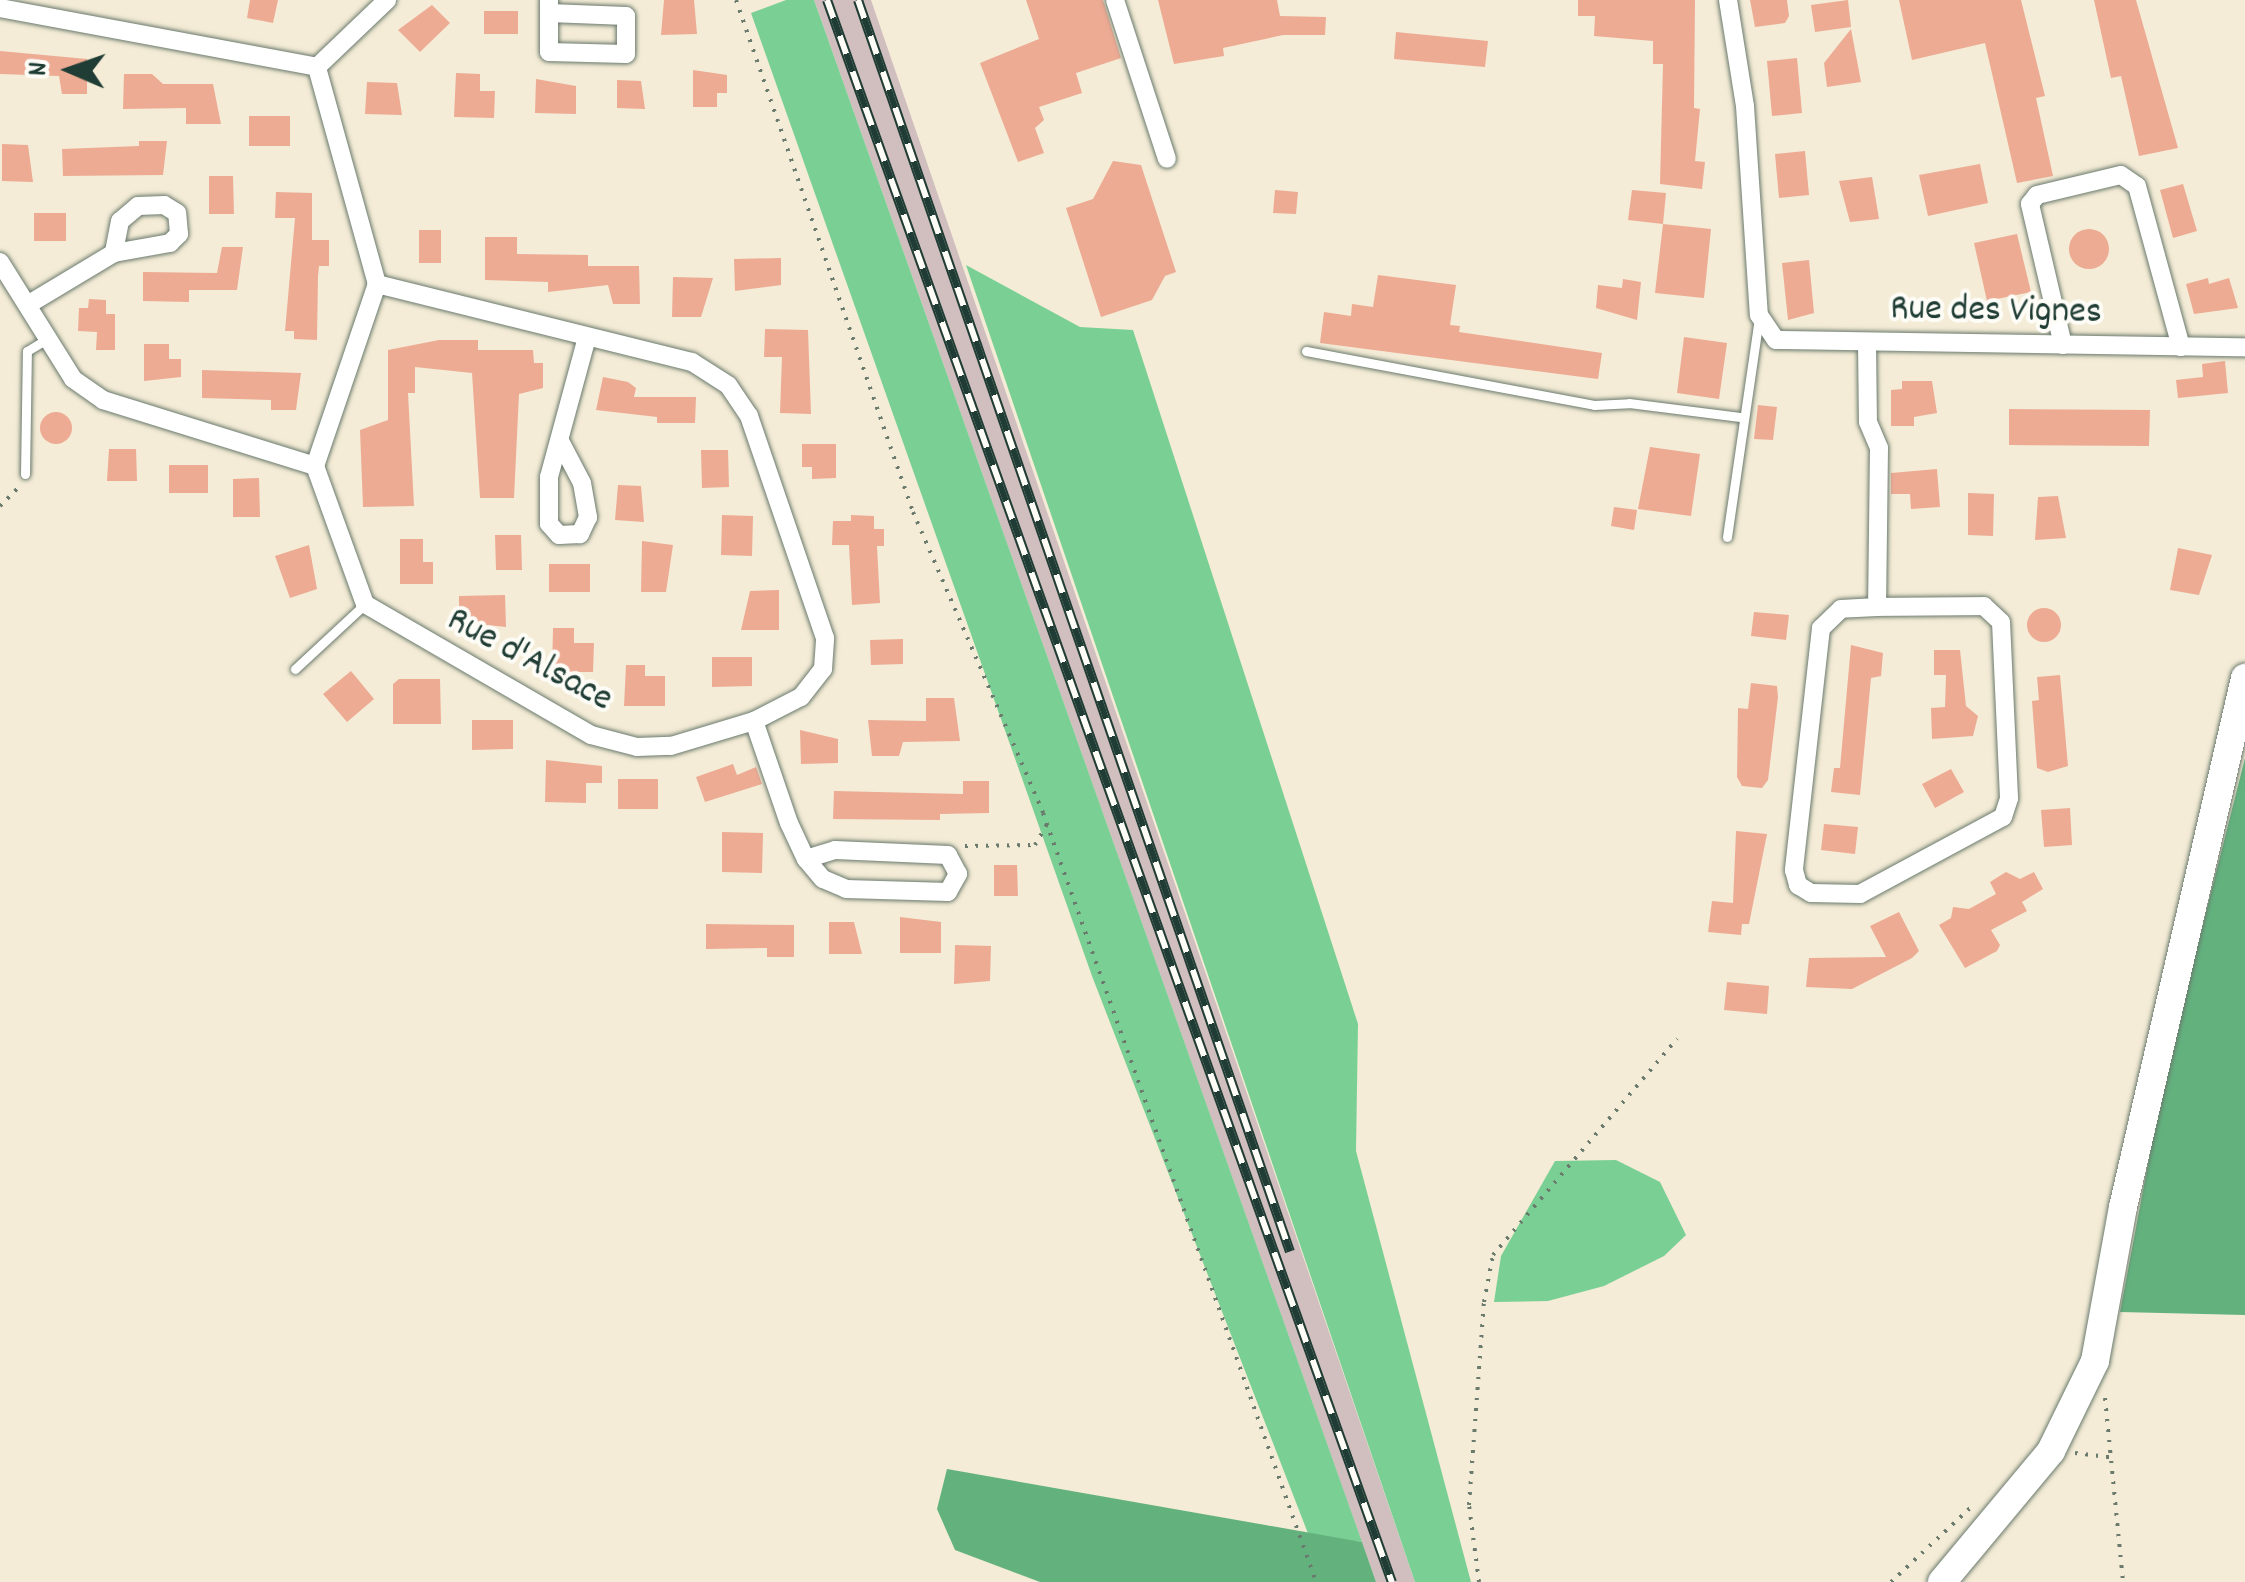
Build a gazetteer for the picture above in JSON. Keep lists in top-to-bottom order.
{
  "streets": {
    "street": ["Rue des Vignes", "Rue d'Alsace"]
  },
  "north": "left"
}
